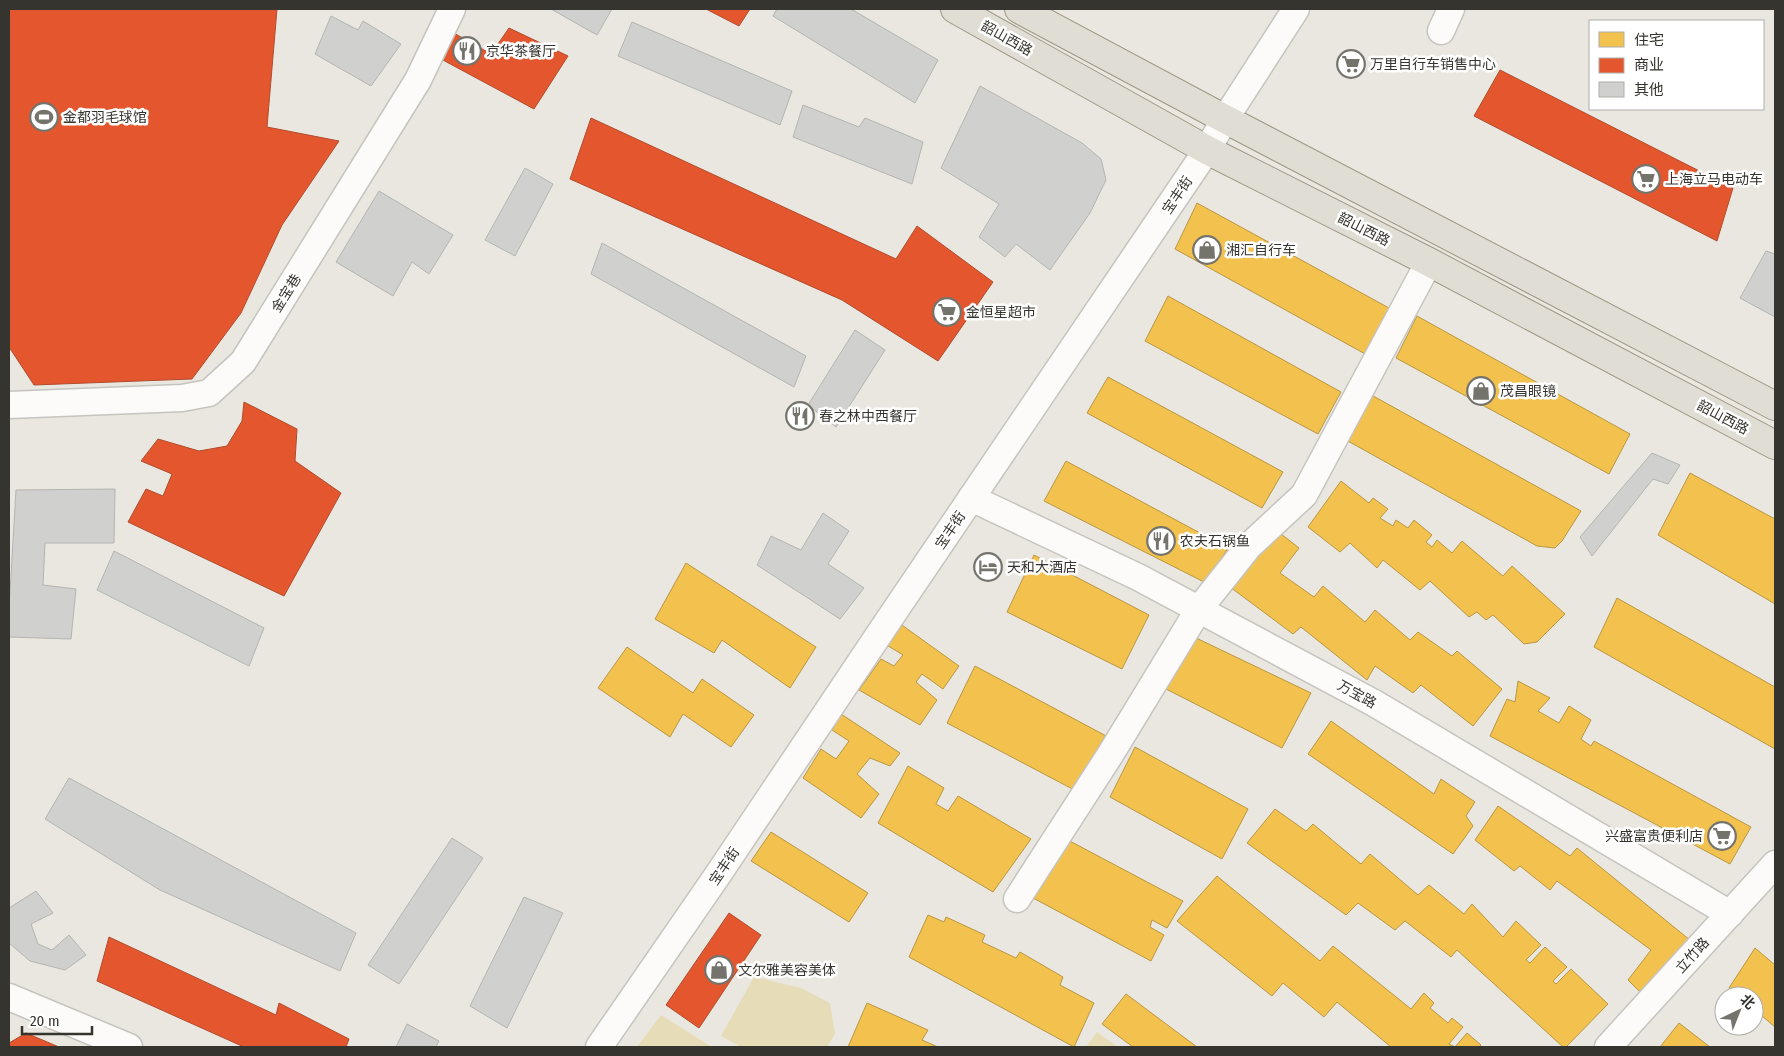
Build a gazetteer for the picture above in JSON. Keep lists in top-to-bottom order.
{
  "streets": {
    "main road": ["韶山西路"],
    "street": [
      "宝丰街",
      "金宝巷",
      "万宝路",
      "立竹路"
    ]
  },
  "crossings": [
    ["韶山西路", "宝丰街"],
    ["宝丰街", "万宝路"],
    ["万宝路", "立竹路"]
  ],
  "places": {
    "restaurant": ["京华茶餐厅", "春之林中西餐厅", "农夫石锅鱼"],
    "supermarket": [
      "万里自行车销售中心",
      "上海立马电动车",
      "金恒星超市",
      "兴盛富贵便利店"
    ],
    "sports": ["金都羽毛球馆"],
    "shop": ["湘汇自行车", "茂昌眼镜", "文尔雅美容美体"],
    "hotel": ["天和大酒店"]
  },
  "legend": ["住宅", "商业", "其他"],
  "scale_bar": "20 m",
  "north": "top right"
}
